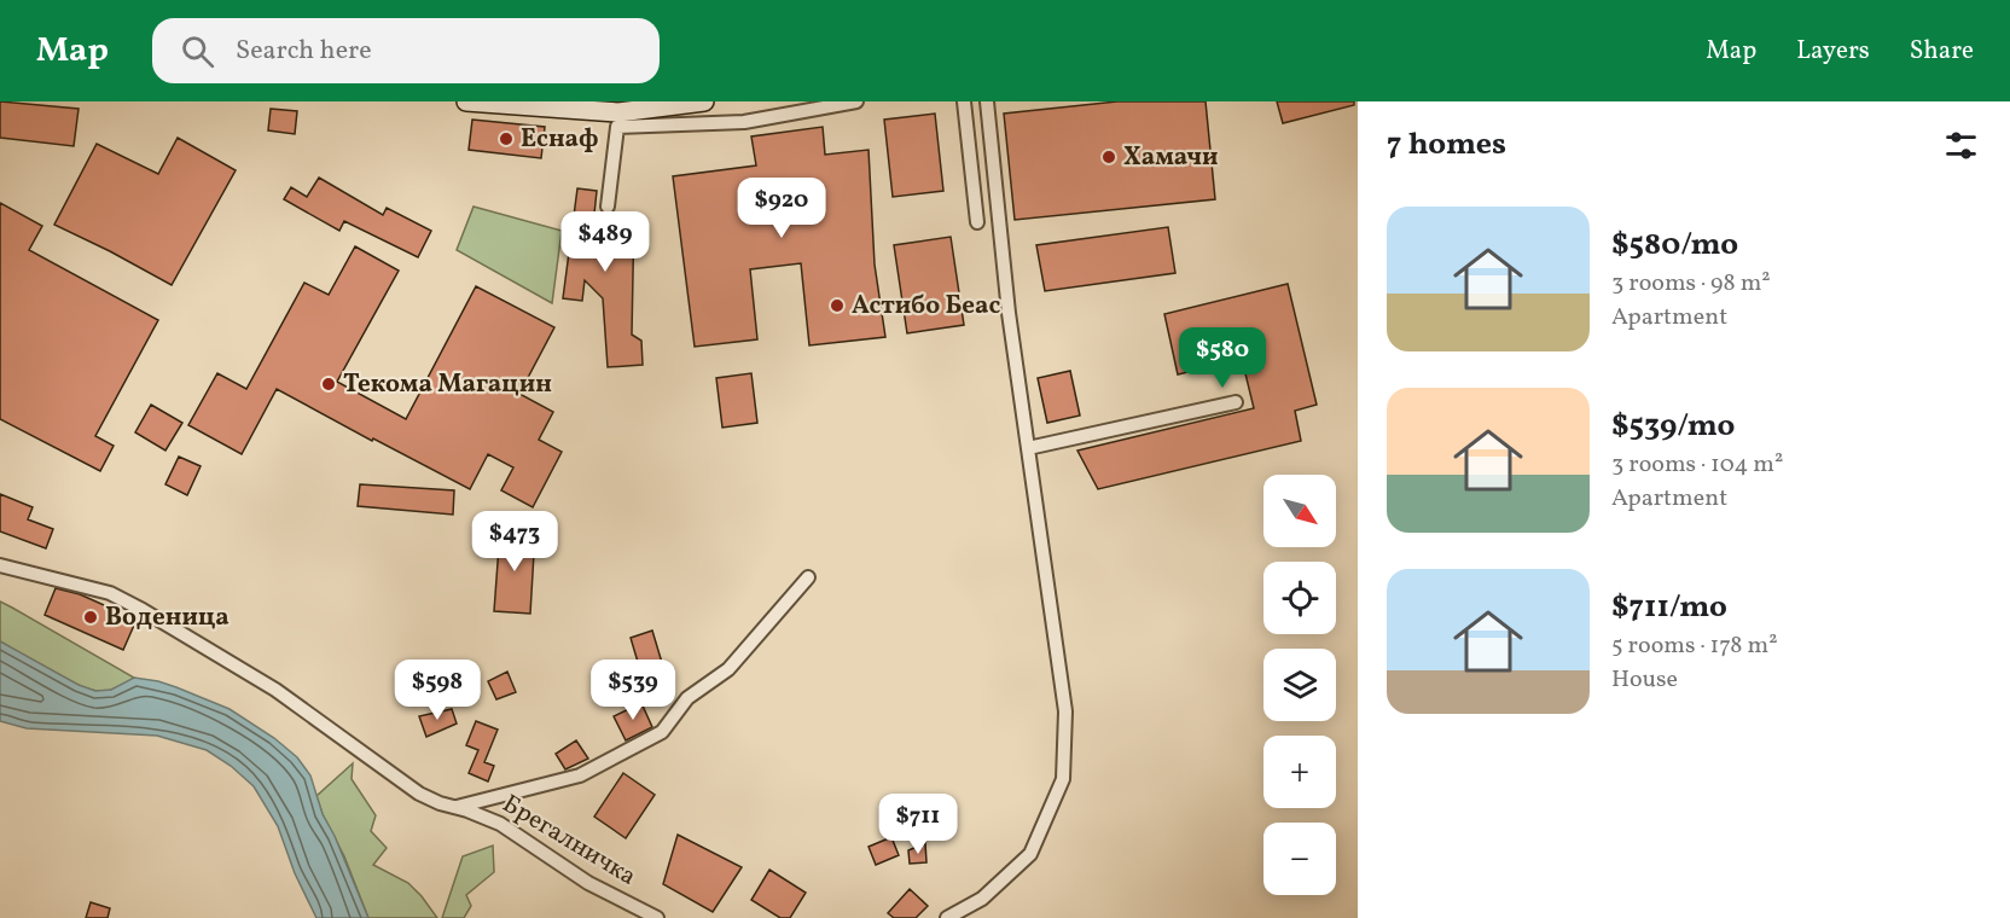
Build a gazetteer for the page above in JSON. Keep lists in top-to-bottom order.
{
  "streets": {
    "street": ["Брегалничка"]
  },
  "places": [
    "Еснаф",
    "Хамачи",
    "Астибо Беас",
    "Текома Магацин",
    "Воденица"
  ],
  "north": "bottom right",
  "page": {
    "header": "Map",
    "search": "Search here",
    "nav": ["Map", "Layers", "Share"],
    "heading": "7 homes",
    "price": [
      "$920",
      "$489",
      "$580",
      "$473",
      "$598",
      "$539",
      "$711"
    ],
    "list": [
      {
        "name": "$580/mo",
        "note": "3 rooms · 98 m² · Apartment"
      },
      {
        "name": "$539/mo",
        "note": "3 rooms · 104 m² · Apartment"
      },
      {
        "name": "$711/mo",
        "note": "5 rooms · 178 m² · House"
      }
    ],
    "map_buttons": ["+", "−"]
  }
}
